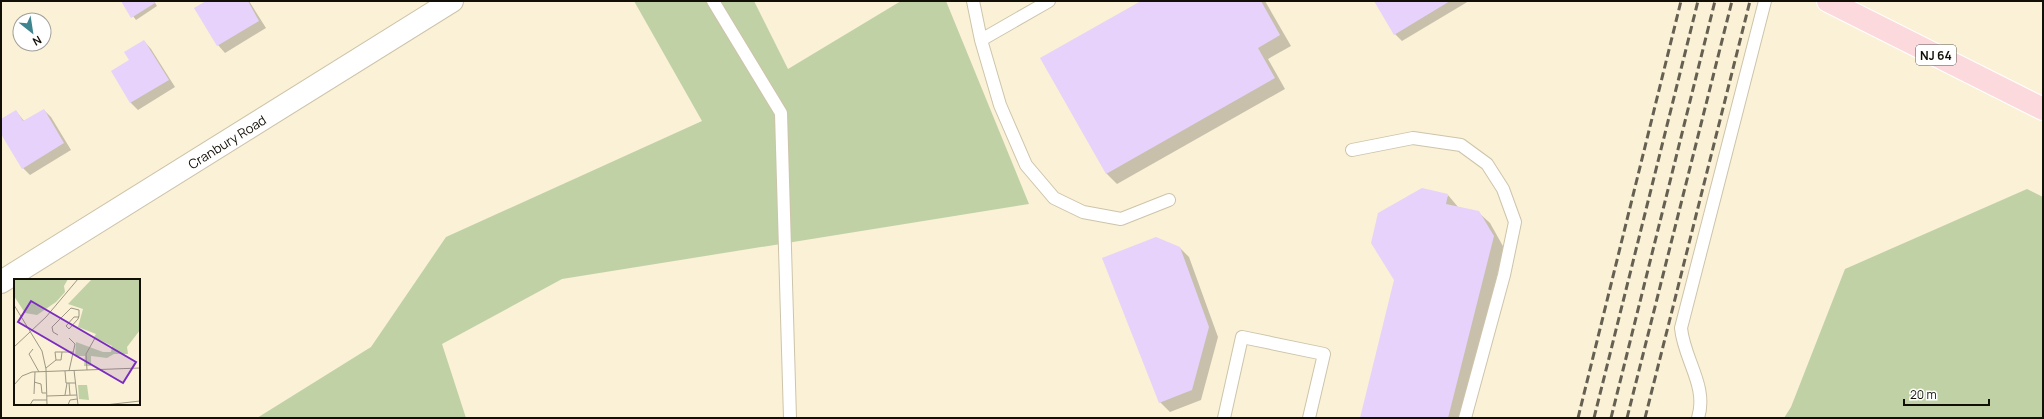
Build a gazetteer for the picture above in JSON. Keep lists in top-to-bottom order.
{
  "streets": {
    "main road": ["NJ 64"],
    "street": ["Cranbury Road"]
  },
  "scale_bar": "20 m",
  "north": "bottom right"
}
